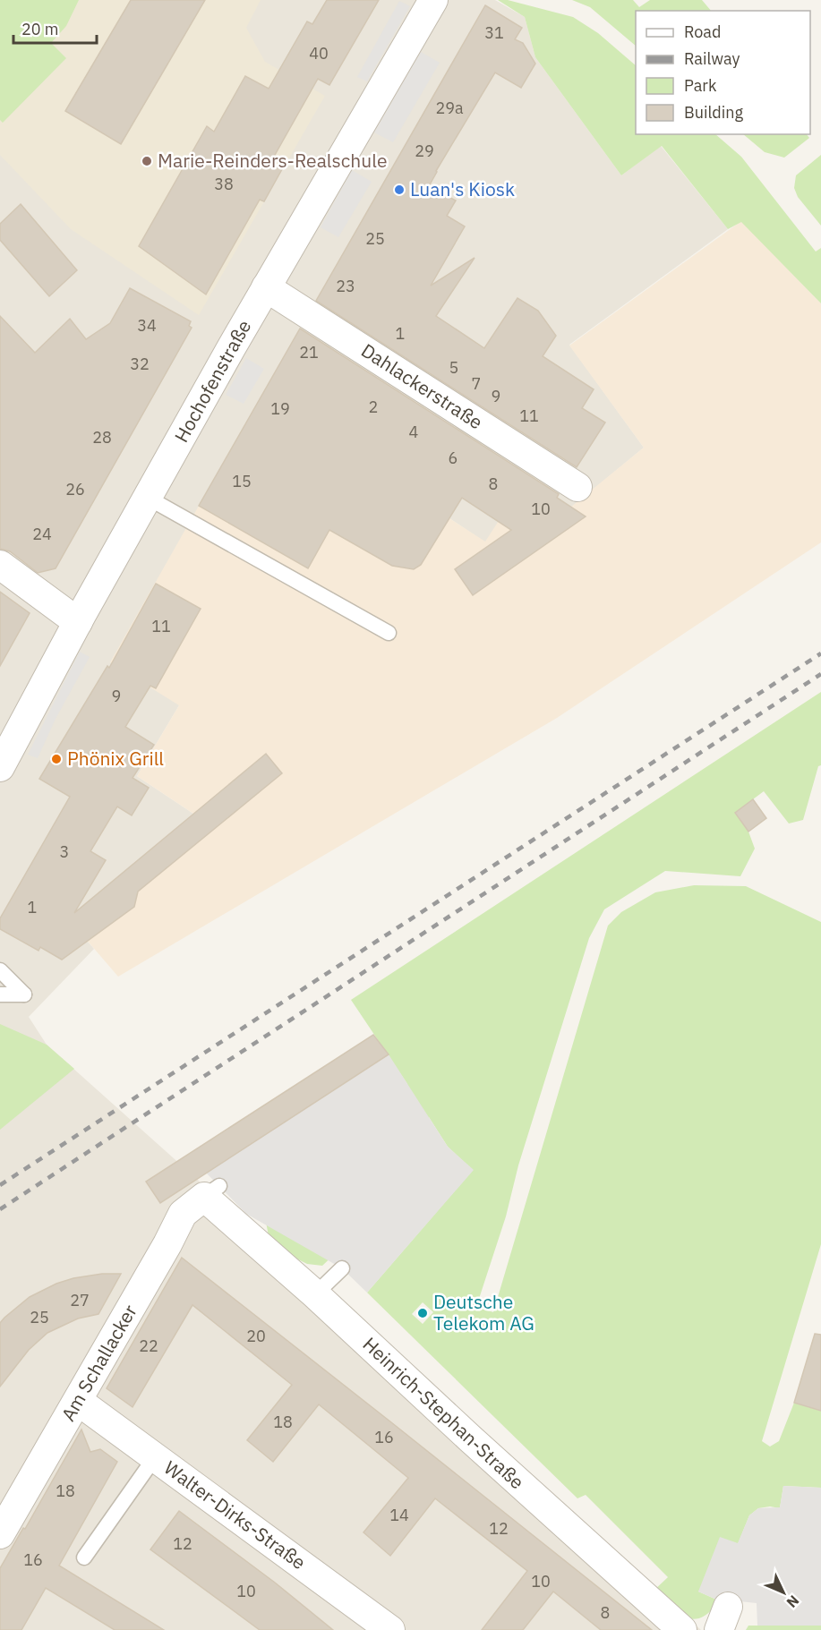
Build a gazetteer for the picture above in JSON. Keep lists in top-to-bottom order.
{
  "streets": {
    "street": [
      "Hochofenstraße",
      "Dahlackerstraße",
      "Am Schallacker",
      "Heinrich-Stephan-Straße",
      "Walter-Dirks-Straße"
    ]
  },
  "crossings": [
    ["Hochofenstraße", "Dahlackerstraße"],
    ["Am Schallacker", "Heinrich-Stephan-Straße"],
    ["Am Schallacker", "Walter-Dirks-Straße"]
  ],
  "places": [
    "Marie-Reinders-Realschule",
    "Luan's Kiosk",
    "Phönix Grill",
    "Deutsche Telekom AG"
  ],
  "house_numbers": [
    "31",
    "40",
    "29a",
    "29",
    "38",
    "25",
    "23",
    "34",
    "1",
    "21",
    "32",
    "5",
    "7",
    "9",
    "2",
    "19",
    "11",
    "4",
    "28",
    "6",
    "15",
    "8",
    "26",
    "10",
    "24",
    "11",
    "9",
    "3",
    "1",
    "27",
    "25",
    "20",
    "22",
    "18",
    "16",
    "18",
    "14",
    "12",
    "12",
    "16",
    "10",
    "10",
    "8"
  ],
  "legend": [
    "Road",
    "Railway",
    "Park",
    "Building"
  ],
  "scale_bar": "20 m",
  "north": "bottom right"
}
